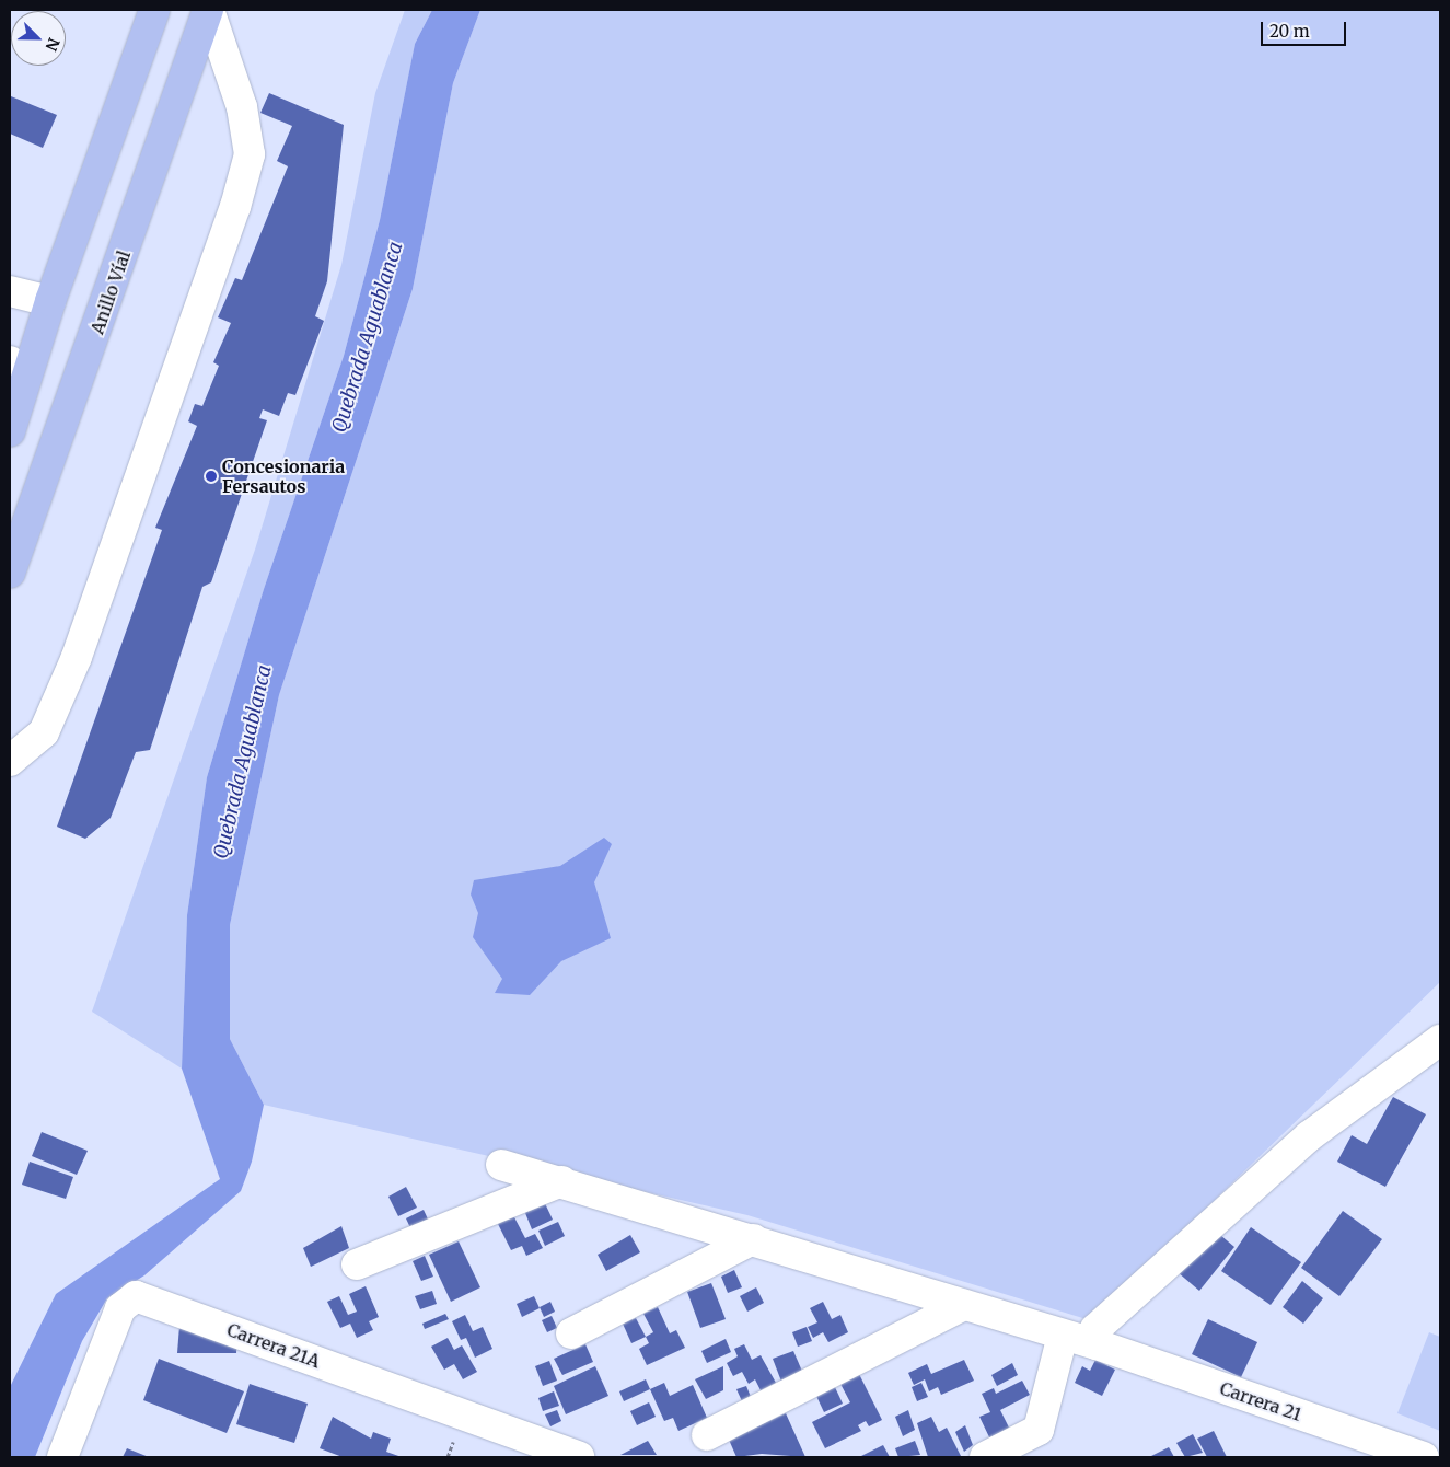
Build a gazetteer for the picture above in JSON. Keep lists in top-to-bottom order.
{
  "streets": {
    "highway": ["Anillo Víal"],
    "street": ["Carrera 21A", "Carrera 21"]
  },
  "water": ["Quebrada Aguablanca"],
  "places": ["Concesionaria Fersautos"],
  "scale_bar": "20 m",
  "north": "bottom right"
}
